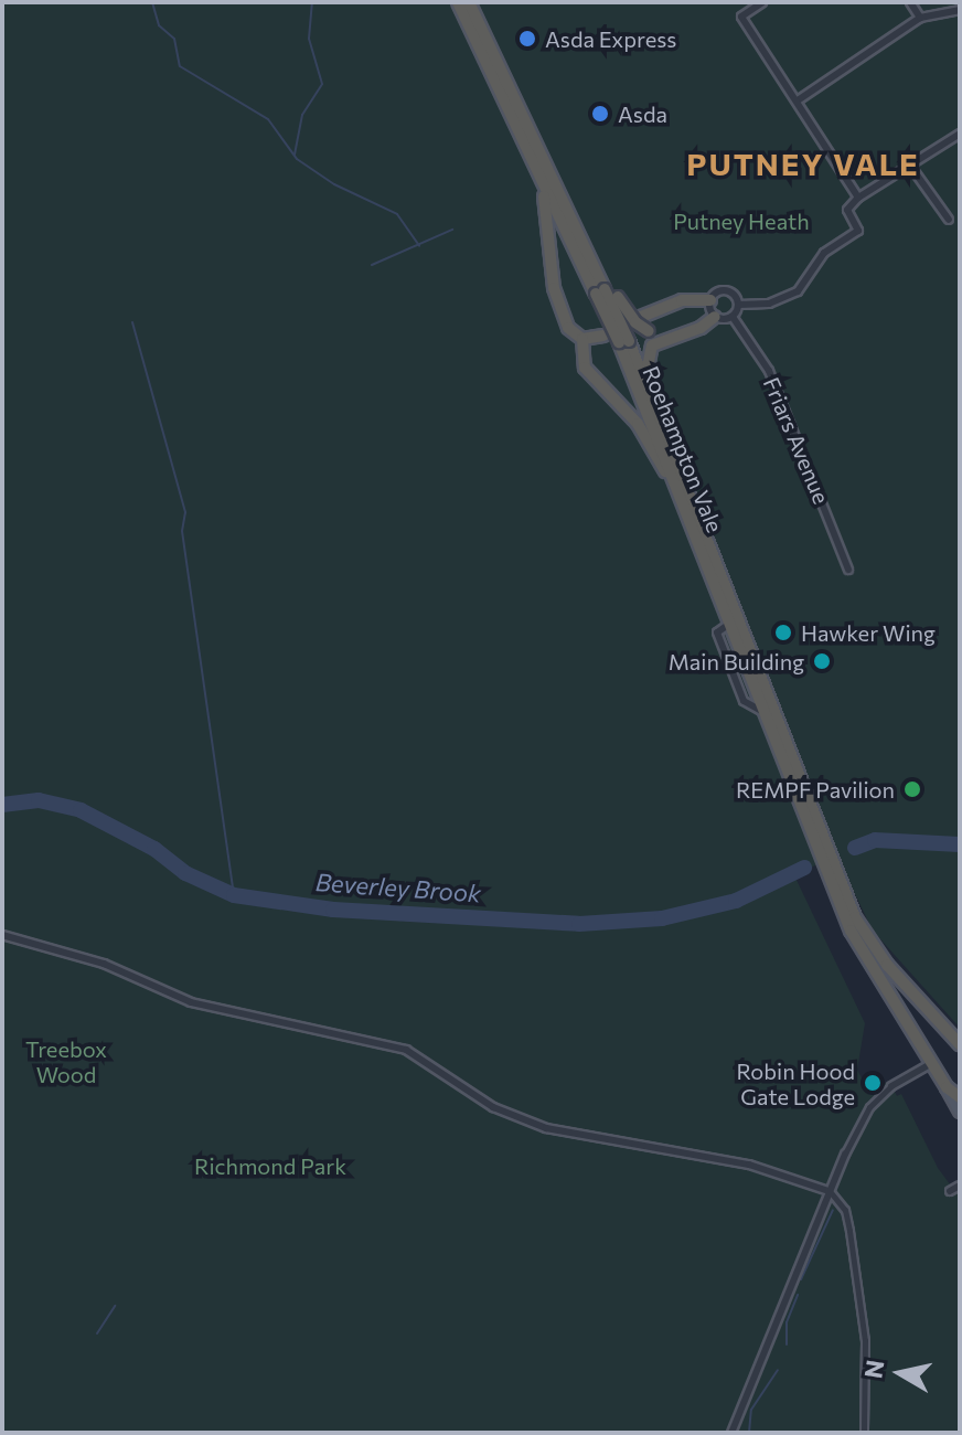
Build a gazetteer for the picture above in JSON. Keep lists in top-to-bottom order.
{
  "streets": {
    "highway": ["Roehampton Vale"],
    "street": ["Friars Avenue"]
  },
  "districts": ["PUTNEY VALE"],
  "water": ["Beverley Brook"],
  "parks": ["Putney Heath", "Treebox Wood", "Richmond Park"],
  "places": [
    "Asda Express",
    "Asda",
    "Hawker Wing",
    "Main Building",
    "REMPF Pavilion",
    "Robin Hood Gate Lodge"
  ],
  "north": "left"
}
